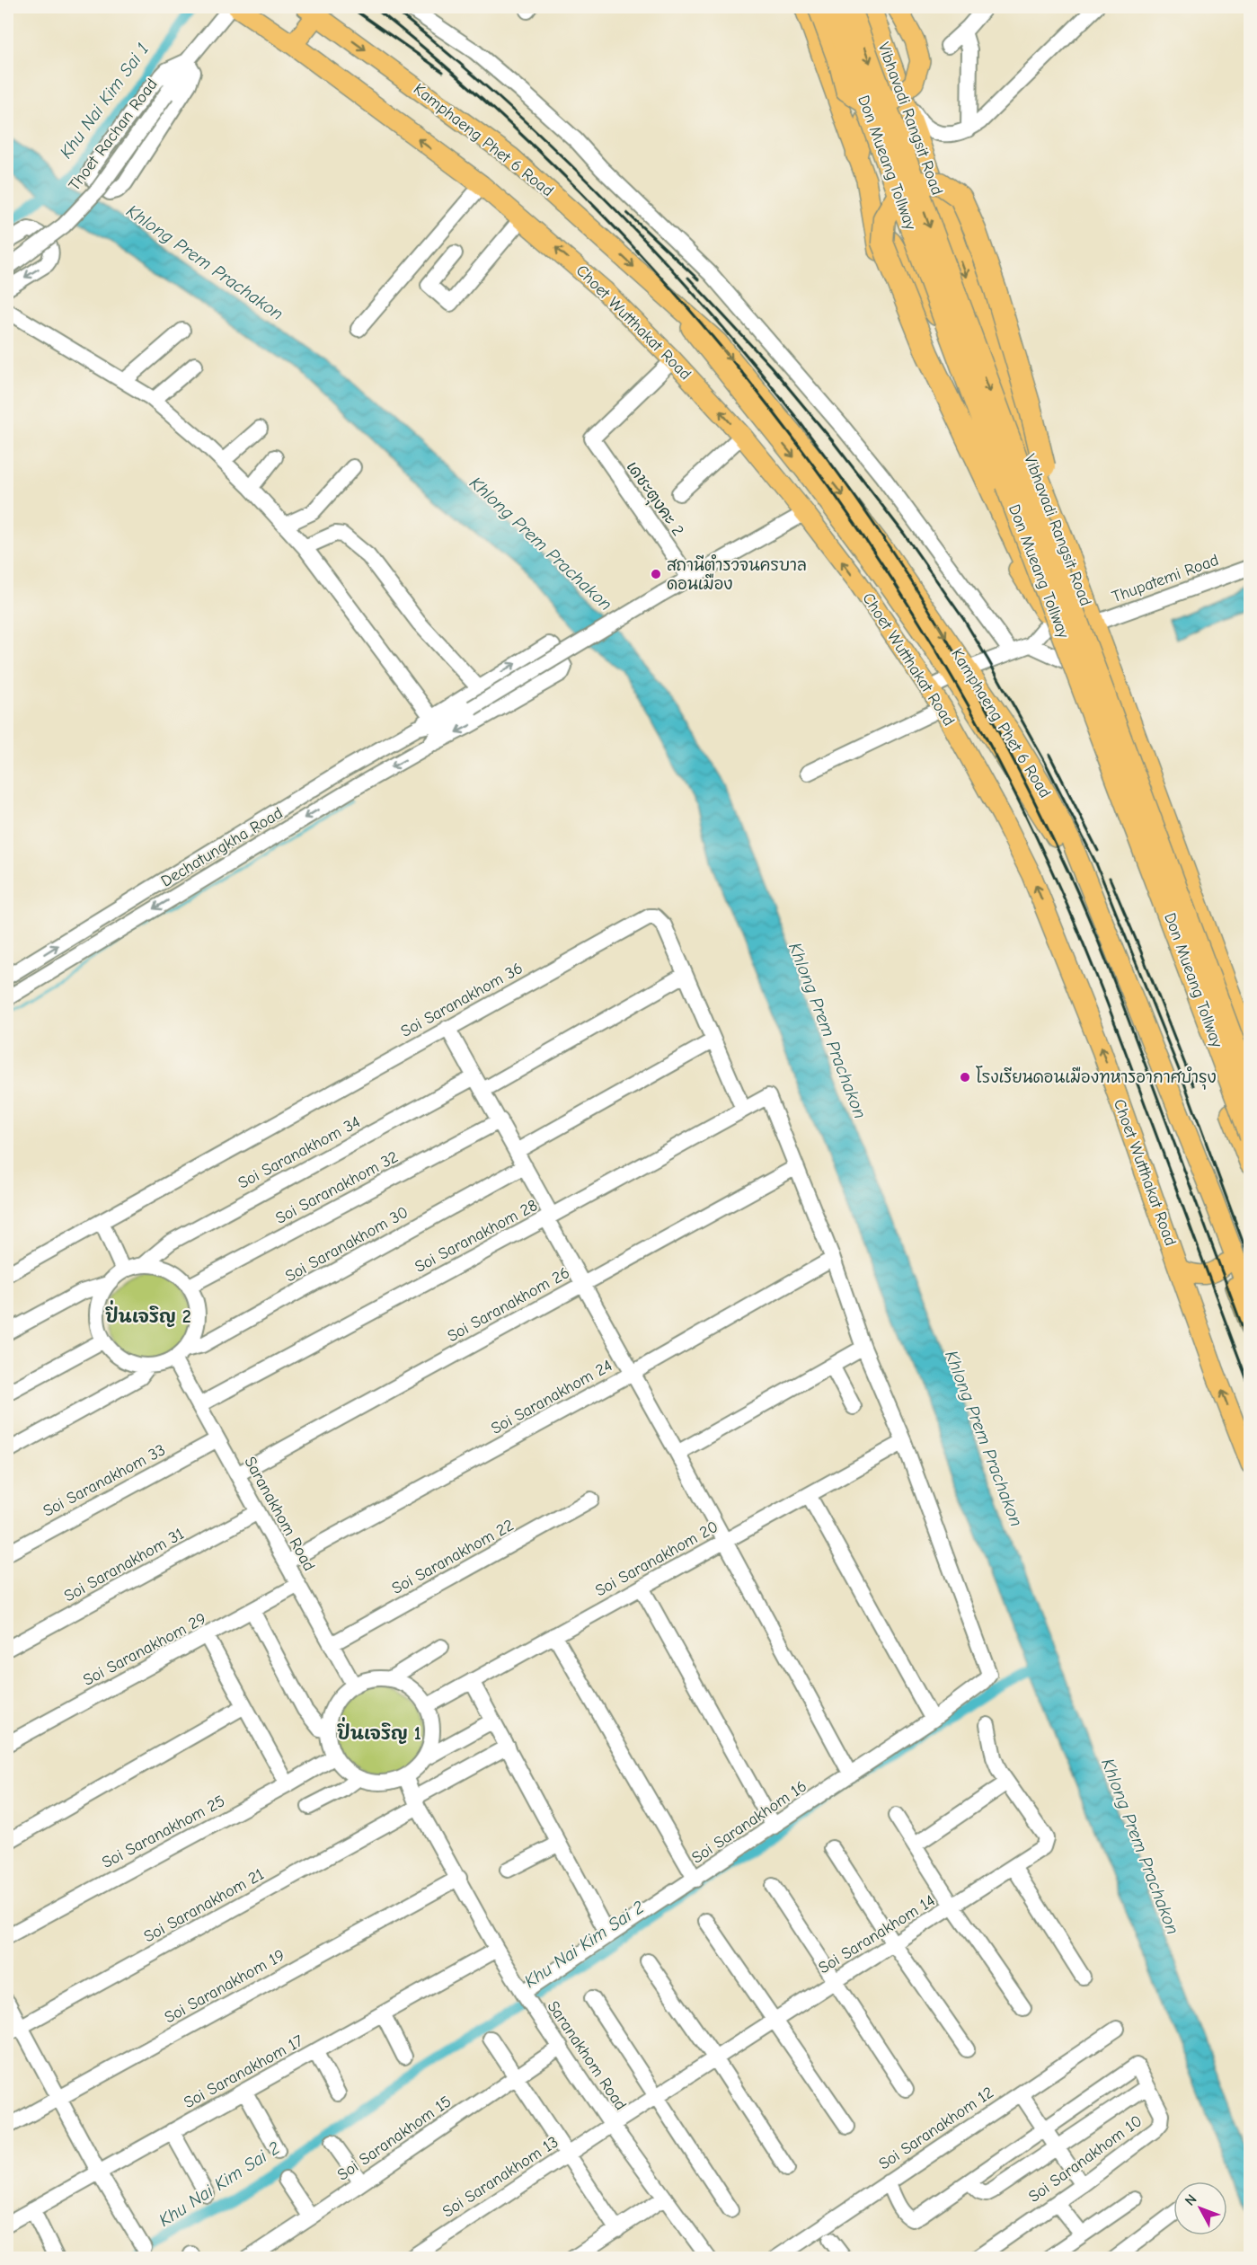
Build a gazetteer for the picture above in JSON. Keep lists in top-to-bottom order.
{
  "streets": {
    "highway": ["Vibhavadi Rangsit Road", "Don Mueang Tollway"],
    "main road": ["Kamphaeng Phet 6 Road", "Choet Wutthakat Road"],
    "street": [
      "Thoet Rachan Road",
      "เดชะตุงคะ 2",
      "Thupatemi Road",
      "Dechatungkha Road",
      "Soi Saranakhom 36",
      "Soi Saranakhom 34",
      "Soi Saranakhom 32",
      "Soi Saranakhom 28",
      "Soi Saranakhom 30",
      "Soi Saranakhom 26",
      "Soi Saranakhom 24",
      "Soi Saranakhom 33",
      "Saranakhom Road",
      "Soi Saranakhom 22",
      "Soi Saranakhom 20",
      "Soi Saranakhom 31",
      "Soi Saranakhom 29",
      "Soi Saranakhom 16",
      "Soi Saranakhom 25",
      "Soi Saranakhom 21",
      "Soi Saranakhom 14",
      "Soi Saranakhom 19",
      "Soi Saranakhom 17",
      "Soi Saranakhom 12",
      "Soi Saranakhom 15",
      "Soi Saranakhom 10",
      "Soi Saranakhom 13"
    ]
  },
  "crossings": [
    ["Vibhavadi Rangsit Road", "Thupatemi Road"],
    ["Kamphaeng Phet 6 Road", "Choet Wutthakat Road"],
    ["Choet Wutthakat Road", "เดชะตุงคะ 2"],
    ["Choet Wutthakat Road", "Dechatungkha Road"],
    ["เดชะตุงคะ 2", "Dechatungkha Road"],
    ["Soi Saranakhom 36", "Soi Saranakhom 28"],
    ["Soi Saranakhom 34", "Soi Saranakhom 32"],
    ["Soi Saranakhom 34", "Soi Saranakhom 30"],
    ["Soi Saranakhom 34", "Saranakhom Road"],
    ["Soi Saranakhom 32", "Soi Saranakhom 30"],
    ["Soi Saranakhom 32", "Saranakhom Road"],
    ["Soi Saranakhom 28", "Soi Saranakhom 26"],
    ["Soi Saranakhom 28", "Saranakhom Road"],
    ["Soi Saranakhom 30", "Saranakhom Road"],
    ["Soi Saranakhom 26", "Saranakhom Road"],
    ["Soi Saranakhom 24", "Saranakhom Road"],
    ["Soi Saranakhom 33", "Saranakhom Road"],
    ["Saranakhom Road", "Soi Saranakhom 22"],
    ["Saranakhom Road", "Soi Saranakhom 20"],
    ["Saranakhom Road", "Soi Saranakhom 31"],
    ["Saranakhom Road", "Soi Saranakhom 29"],
    ["Saranakhom Road", "Soi Saranakhom 16"],
    ["Saranakhom Road", "Soi Saranakhom 25"],
    ["Saranakhom Road", "Soi Saranakhom 21"],
    ["Saranakhom Road", "Soi Saranakhom 14"],
    ["Saranakhom Road", "Soi Saranakhom 19"],
    ["Saranakhom Road", "Soi Saranakhom 17"],
    ["Saranakhom Road", "Soi Saranakhom 15"],
    ["Saranakhom Road", "Soi Saranakhom 13"],
    ["Soi Saranakhom 20", "Soi Saranakhom 16"],
    ["Soi Saranakhom 20", "Soi Saranakhom 25"],
    ["Soi Saranakhom 14", "Soi Saranakhom 13"]
  ],
  "one_way": ["Choet Wutthakat Road"],
  "districts": ["ปิ่นเจริญ 2", "ปิ่นเจริญ 1"],
  "water": ["Khu Nai Kim Sai 1", "Khlong Prem Prachakon", "Khu Nai Kim Sai 2"],
  "places": ["สถานีตำรวจนครบาล ดอนเมือง", "โรงเรียนดอนเมืองทหารอากาศบำรุง"],
  "north": "top left"
}
